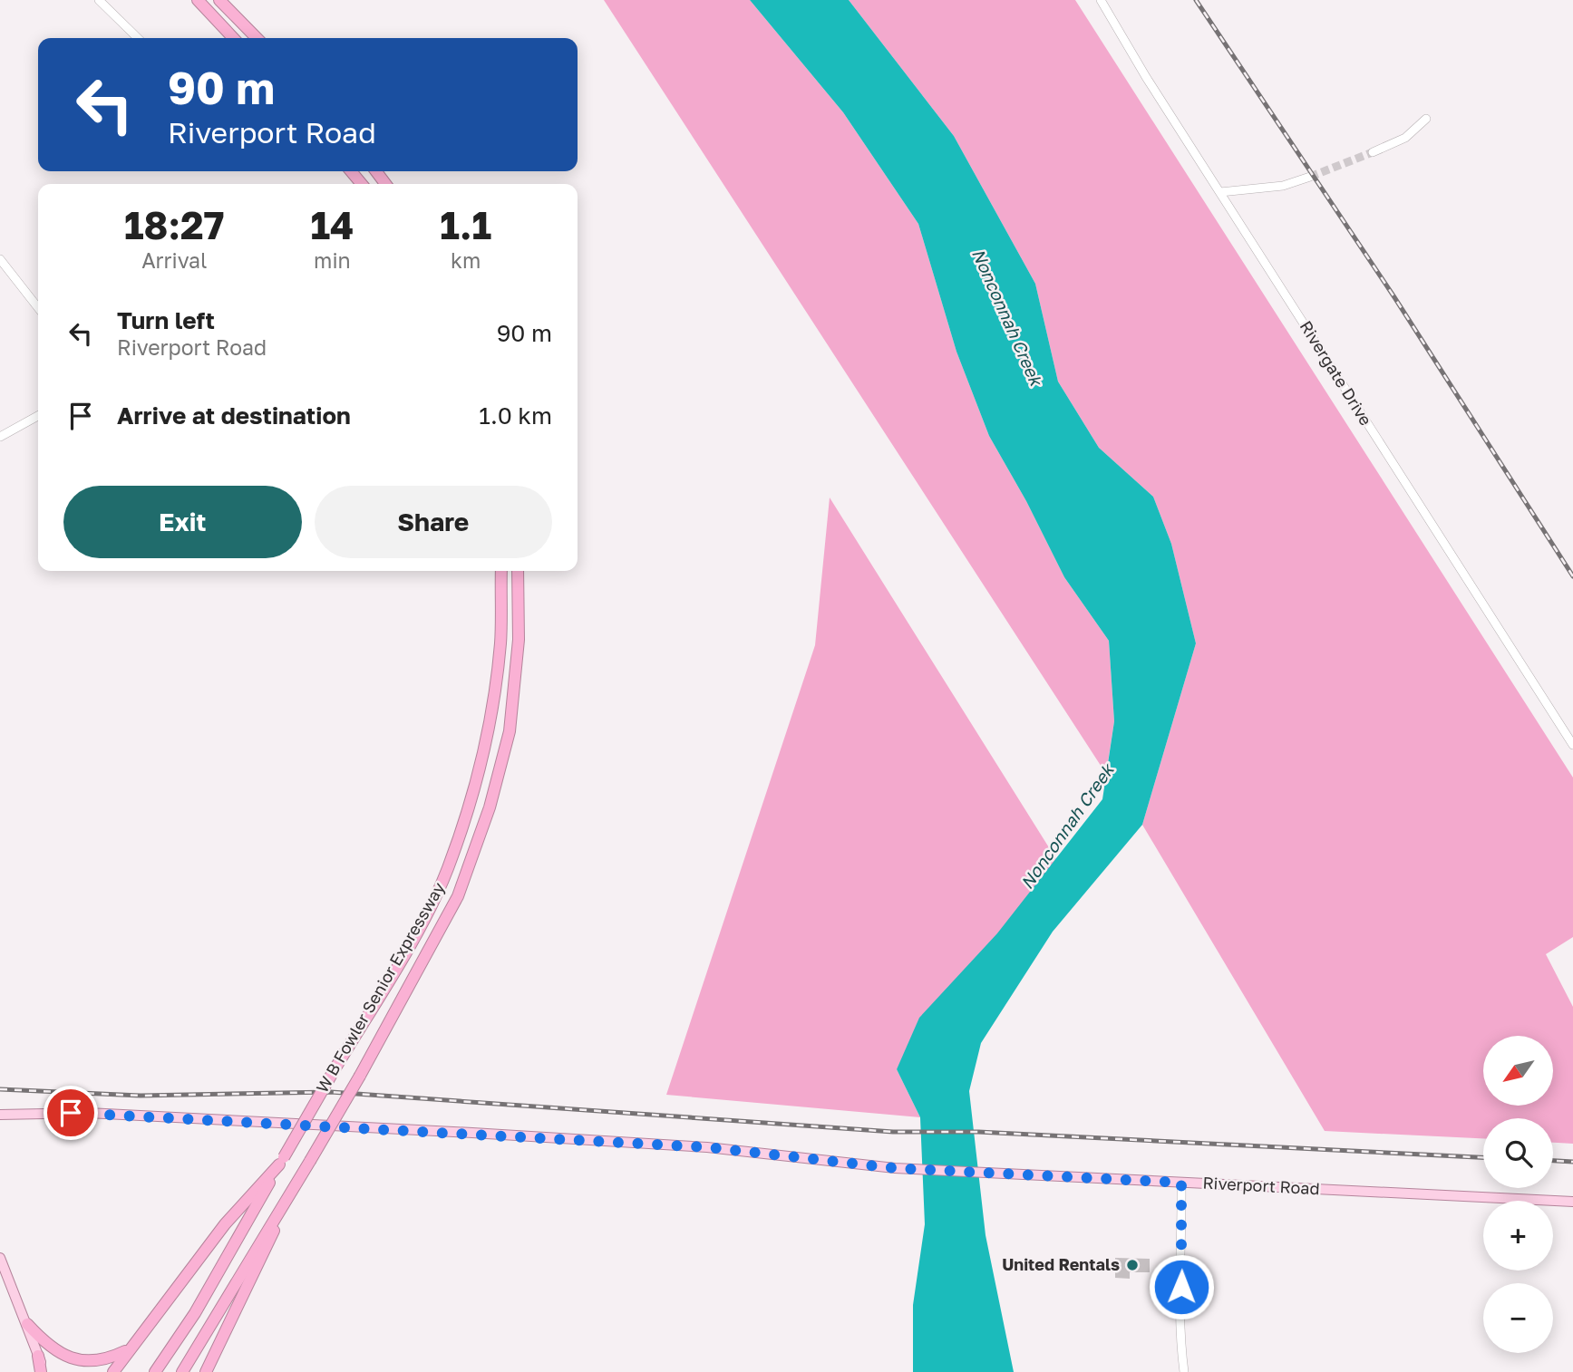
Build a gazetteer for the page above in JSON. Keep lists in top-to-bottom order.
{
  "streets": {
    "highway": ["W B Fowler Senior Expressway"],
    "main road": ["Riverport Road"],
    "street": ["Rivergate Drive"]
  },
  "water": ["Nonconnah Creek"],
  "places": ["United Rentals"],
  "north": "bottom left",
  "page": {
    "turn": ["90 m", "Riverport Road"],
    "eta": [
      "18:27",
      "Arrival",
      "14",
      "min",
      "1.1",
      "km"
    ],
    "list": [
      {
        "name": "Turn left",
        "note": "Riverport Road",
        "value": "90 m"
      },
      {
        "name": "Arrive at destination",
        "value": "1.0 km"
      }
    ],
    "buttons": ["Exit", "Share"],
    "map_buttons": ["+", "−"]
  }
}
